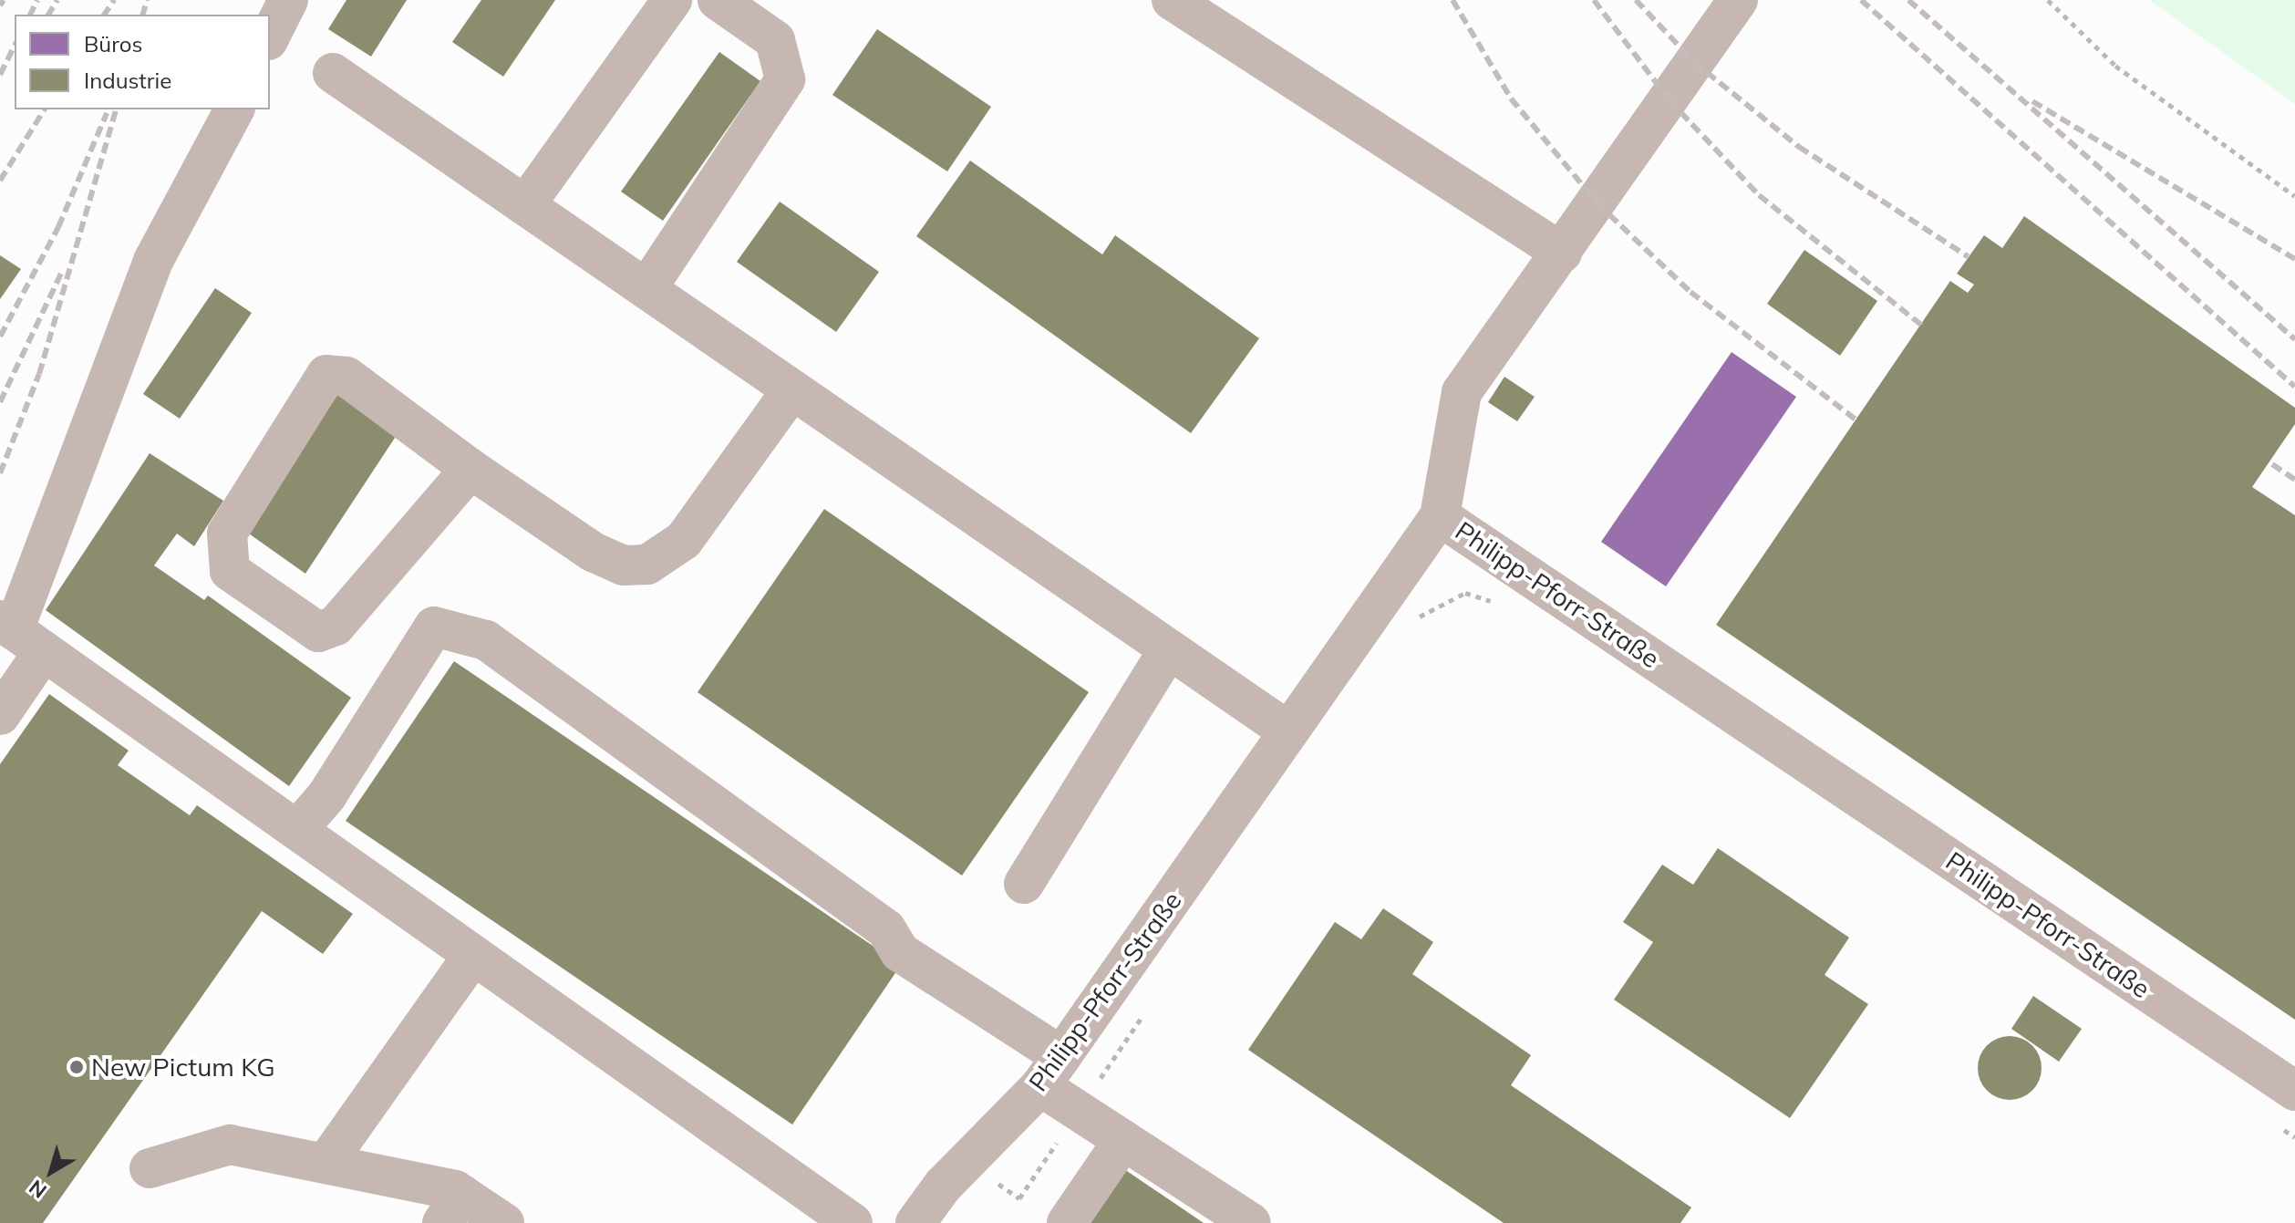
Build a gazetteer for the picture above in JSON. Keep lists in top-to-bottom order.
{
  "streets": {
    "street": ["Philipp-Pforr-Straße"]
  },
  "places": ["New Pictum KG"],
  "legend": ["Büros", "Industrie"],
  "north": "bottom left"
}
